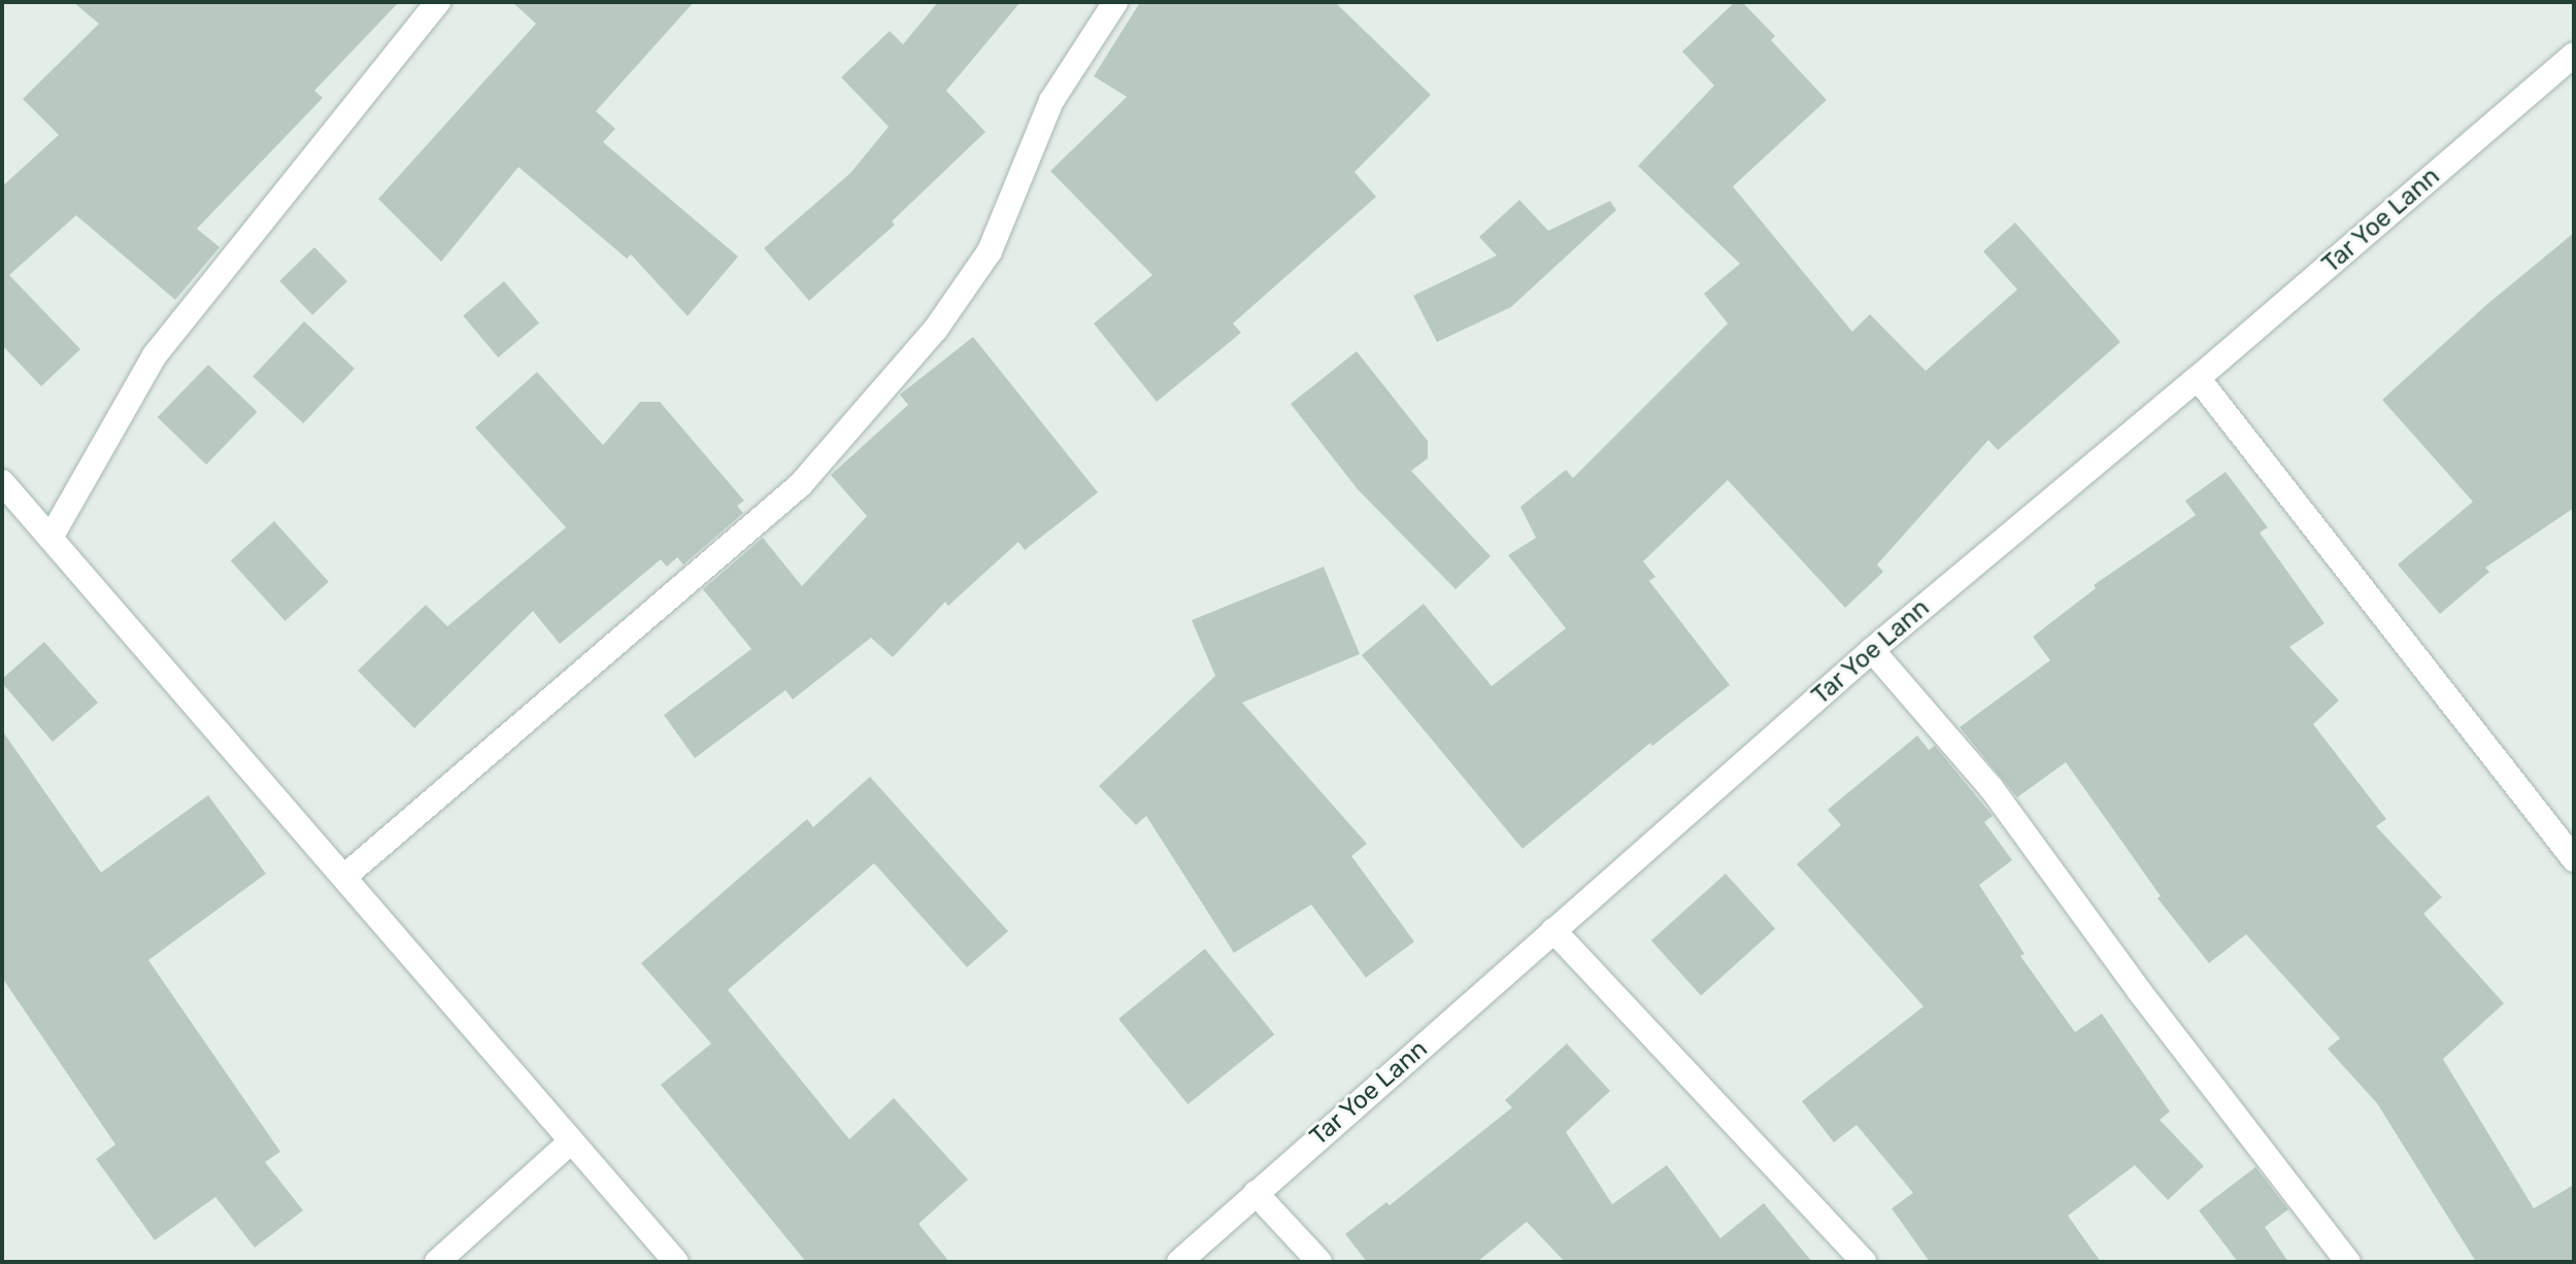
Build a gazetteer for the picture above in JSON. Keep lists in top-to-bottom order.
{
  "streets": {
    "street": ["Tar Yoe Lann"]
  }
}
